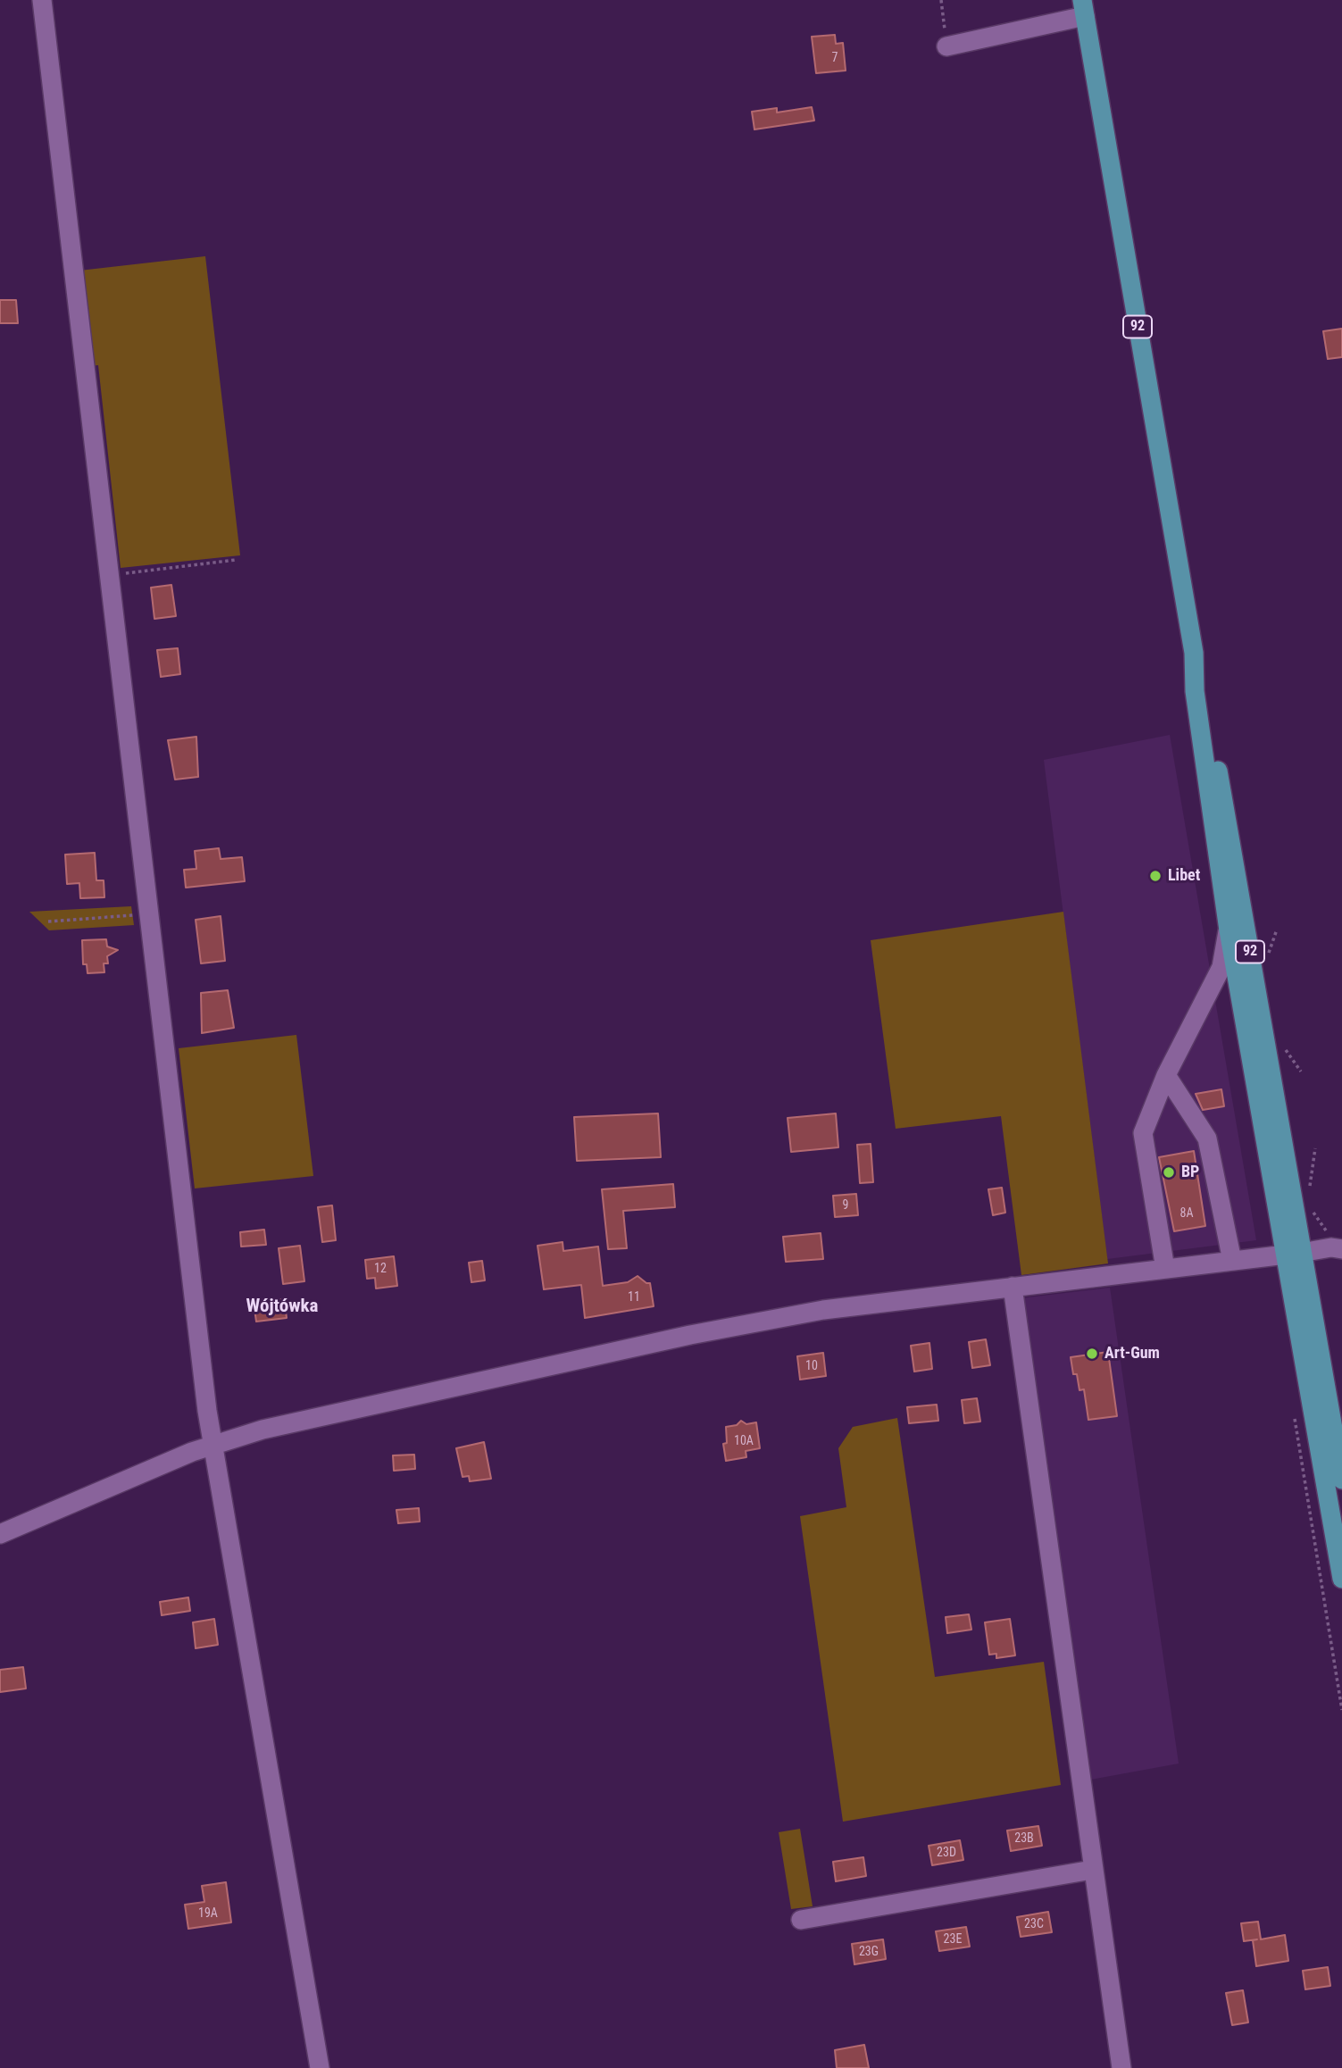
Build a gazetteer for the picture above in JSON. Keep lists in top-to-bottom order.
{
  "streets": {
    "main road": ["92"]
  },
  "districts": ["Wójtówka"],
  "places": ["Libet", "BP", "Art-Gum"],
  "house_numbers": [
    "7",
    "9",
    "8A",
    "12",
    "11",
    "10",
    "10A",
    "23B",
    "23D",
    "19A",
    "23C",
    "23E",
    "23G"
  ]
}
